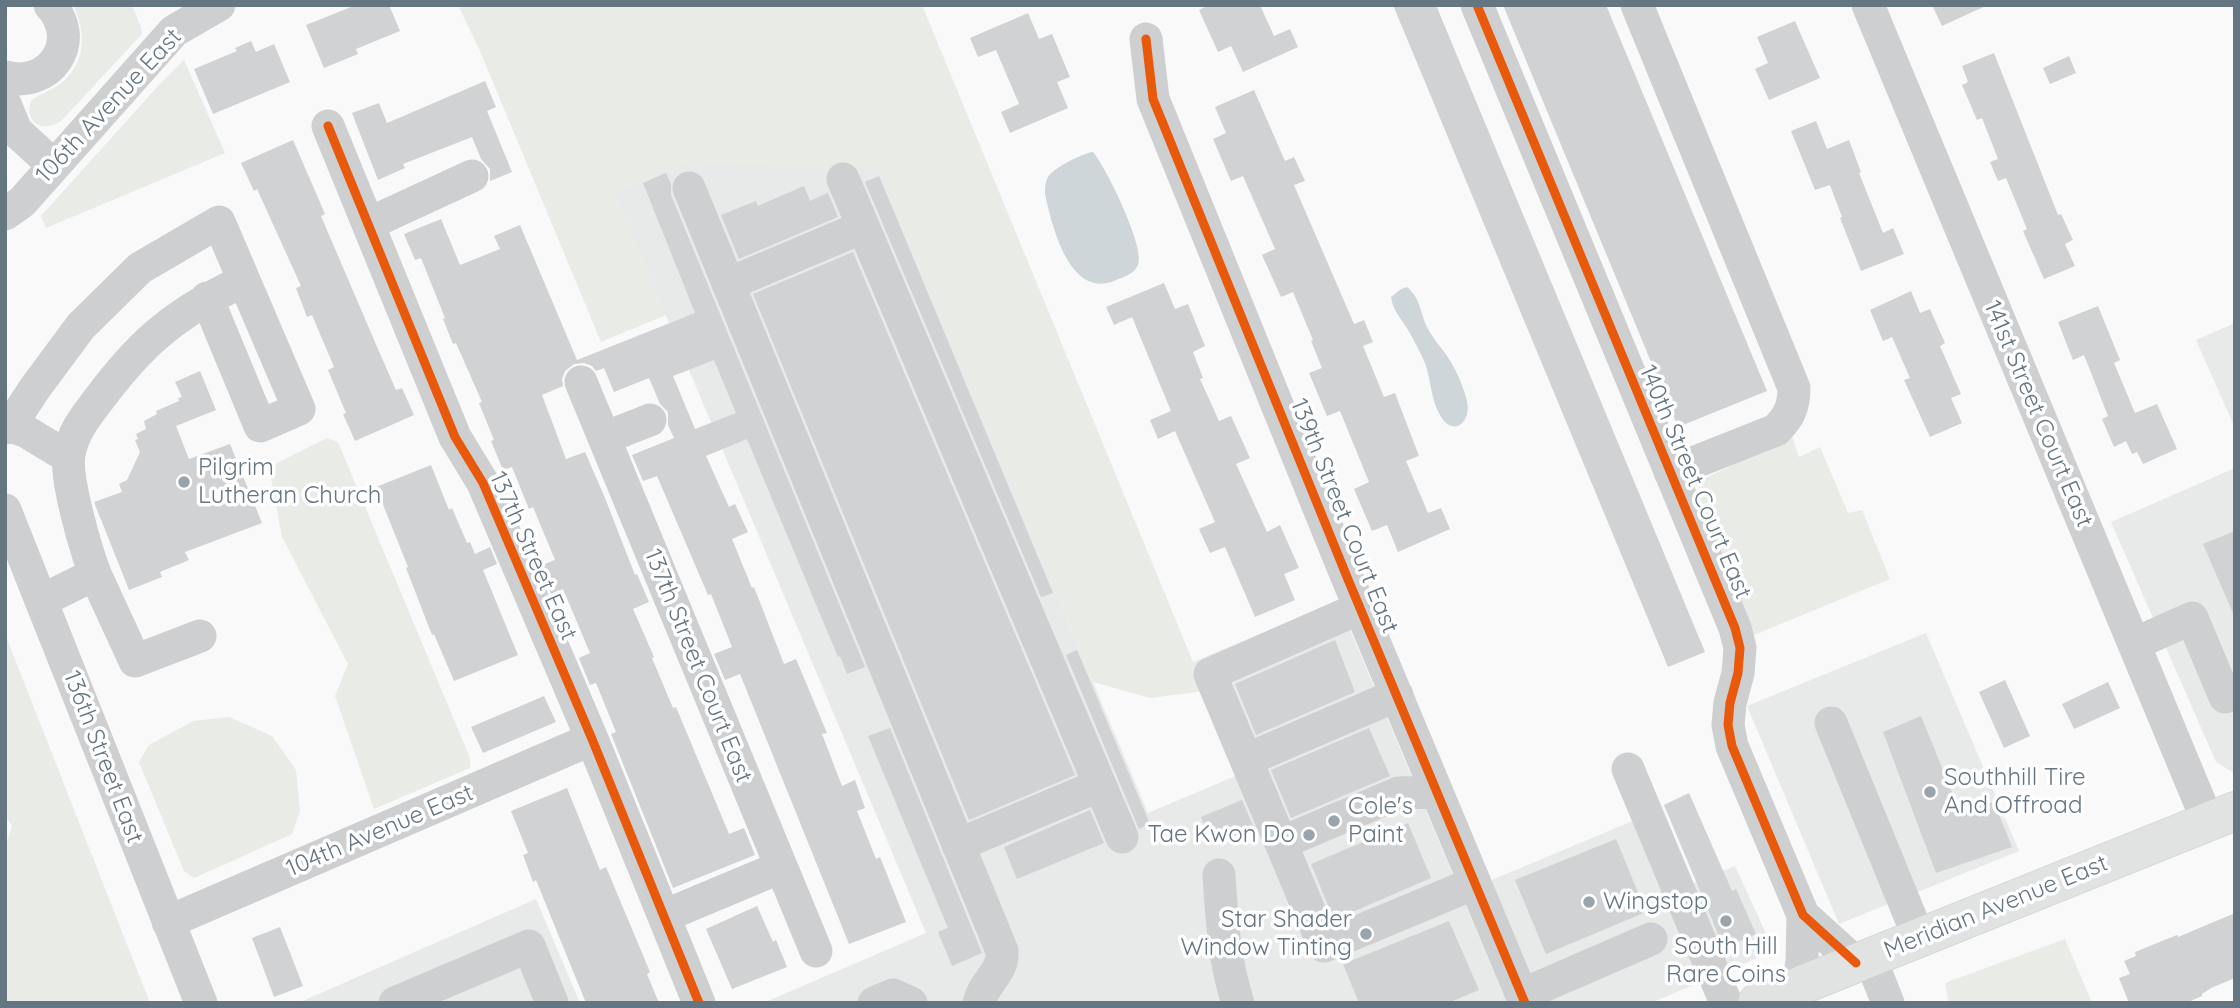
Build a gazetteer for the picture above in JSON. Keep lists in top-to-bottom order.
{
  "streets": {
    "main road": ["Meridian Avenue East"],
    "street": [
      "106th Avenue East",
      "141st Street Court East",
      "140th Street Court East",
      "139th Street Court East",
      "137th Street East",
      "137th Street Court East",
      "136th Street East",
      "104th Avenue East"
    ]
  },
  "crossings": [
    ["141st Street Court East", "Meridian Avenue East"],
    ["140th Street Court East", "Meridian Avenue East"],
    ["137th Street East", "104th Avenue East"],
    ["136th Street East", "104th Avenue East"]
  ],
  "places": [
    "Pilgrim Lutheran Church",
    "Southhill Tire And Offroad",
    "Cole's Paint",
    "Tae Kwon Do",
    "Wingstop",
    "South Hill Rare Coins",
    "Star Shader Window Tinting"
  ]
}
